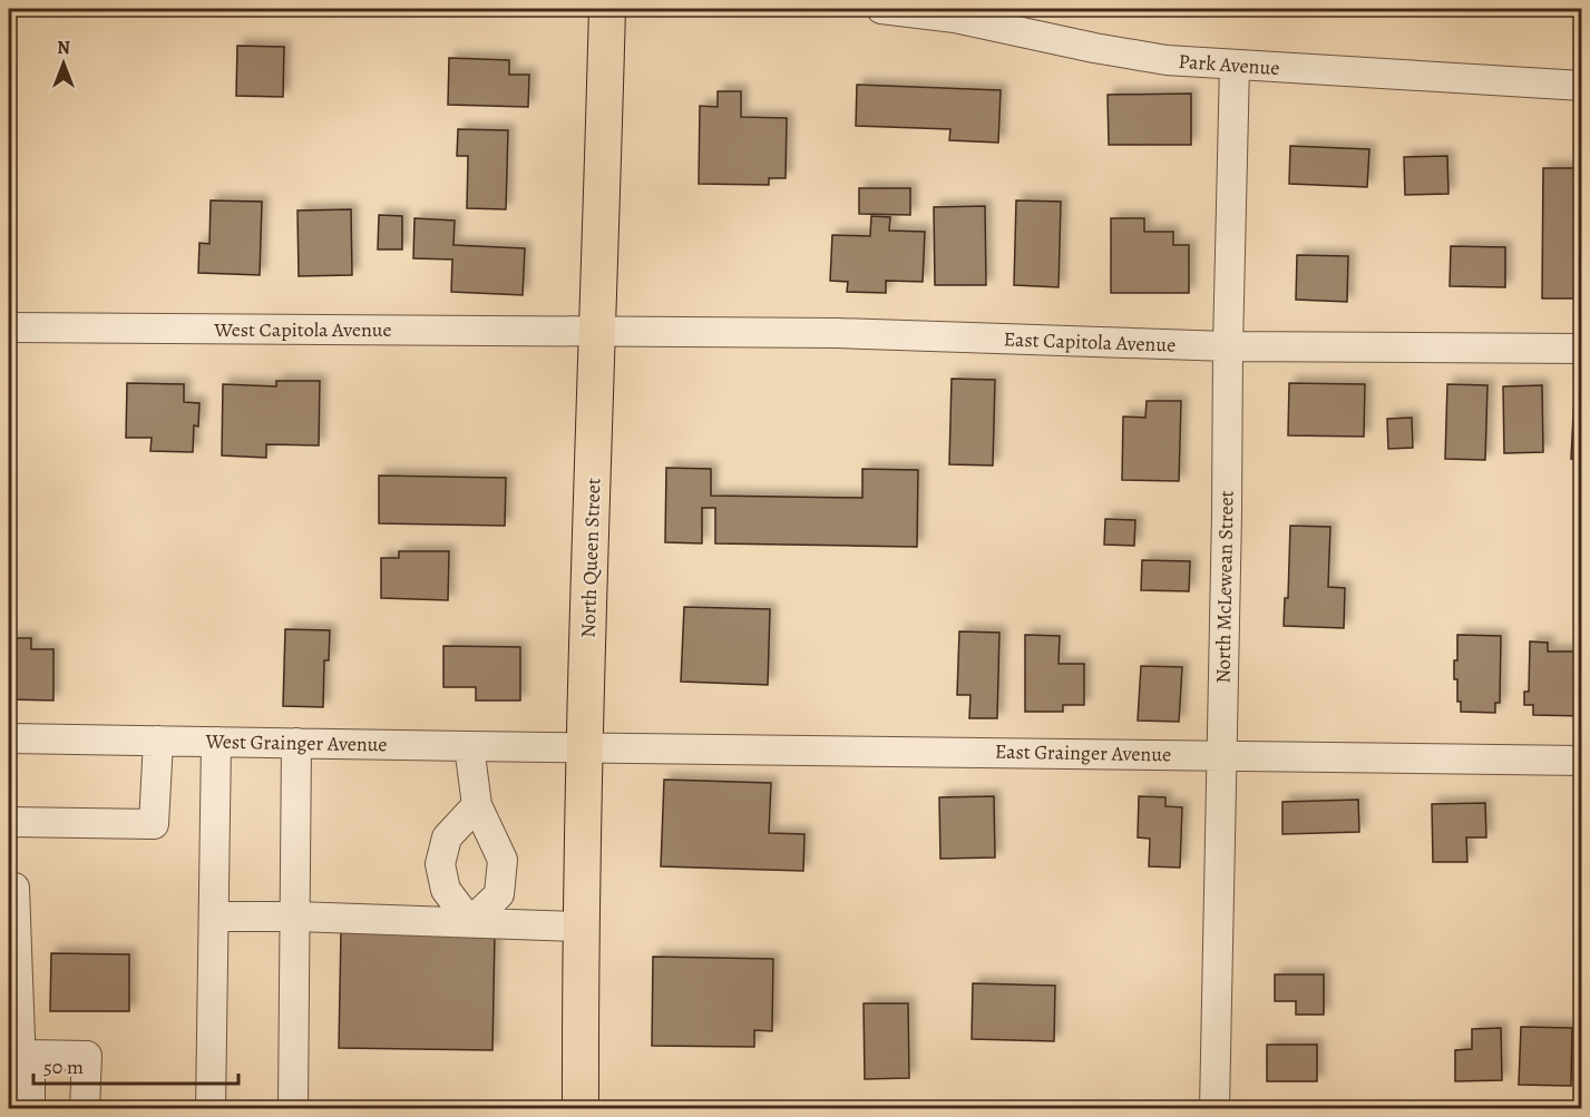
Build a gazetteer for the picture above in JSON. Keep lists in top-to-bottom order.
{
  "streets": {
    "main road": ["North Queen Street"],
    "street": [
      "Park Avenue",
      "West Capitola Avenue",
      "East Capitola Avenue",
      "North McLewean Street",
      "West Grainger Avenue",
      "East Grainger Avenue"
    ]
  },
  "crossings": [
    ["Park Avenue", "North McLewean Street"],
    ["West Capitola Avenue", "East Capitola Avenue"],
    ["West Capitola Avenue", "North Queen Street"],
    ["East Capitola Avenue", "North Queen Street"],
    ["East Capitola Avenue", "North McLewean Street"],
    ["North Queen Street", "West Grainger Avenue"],
    ["North Queen Street", "East Grainger Avenue"],
    ["North McLewean Street", "East Grainger Avenue"],
    ["West Grainger Avenue", "East Grainger Avenue"]
  ],
  "scale_bar": "50 m",
  "north": "top"
}
